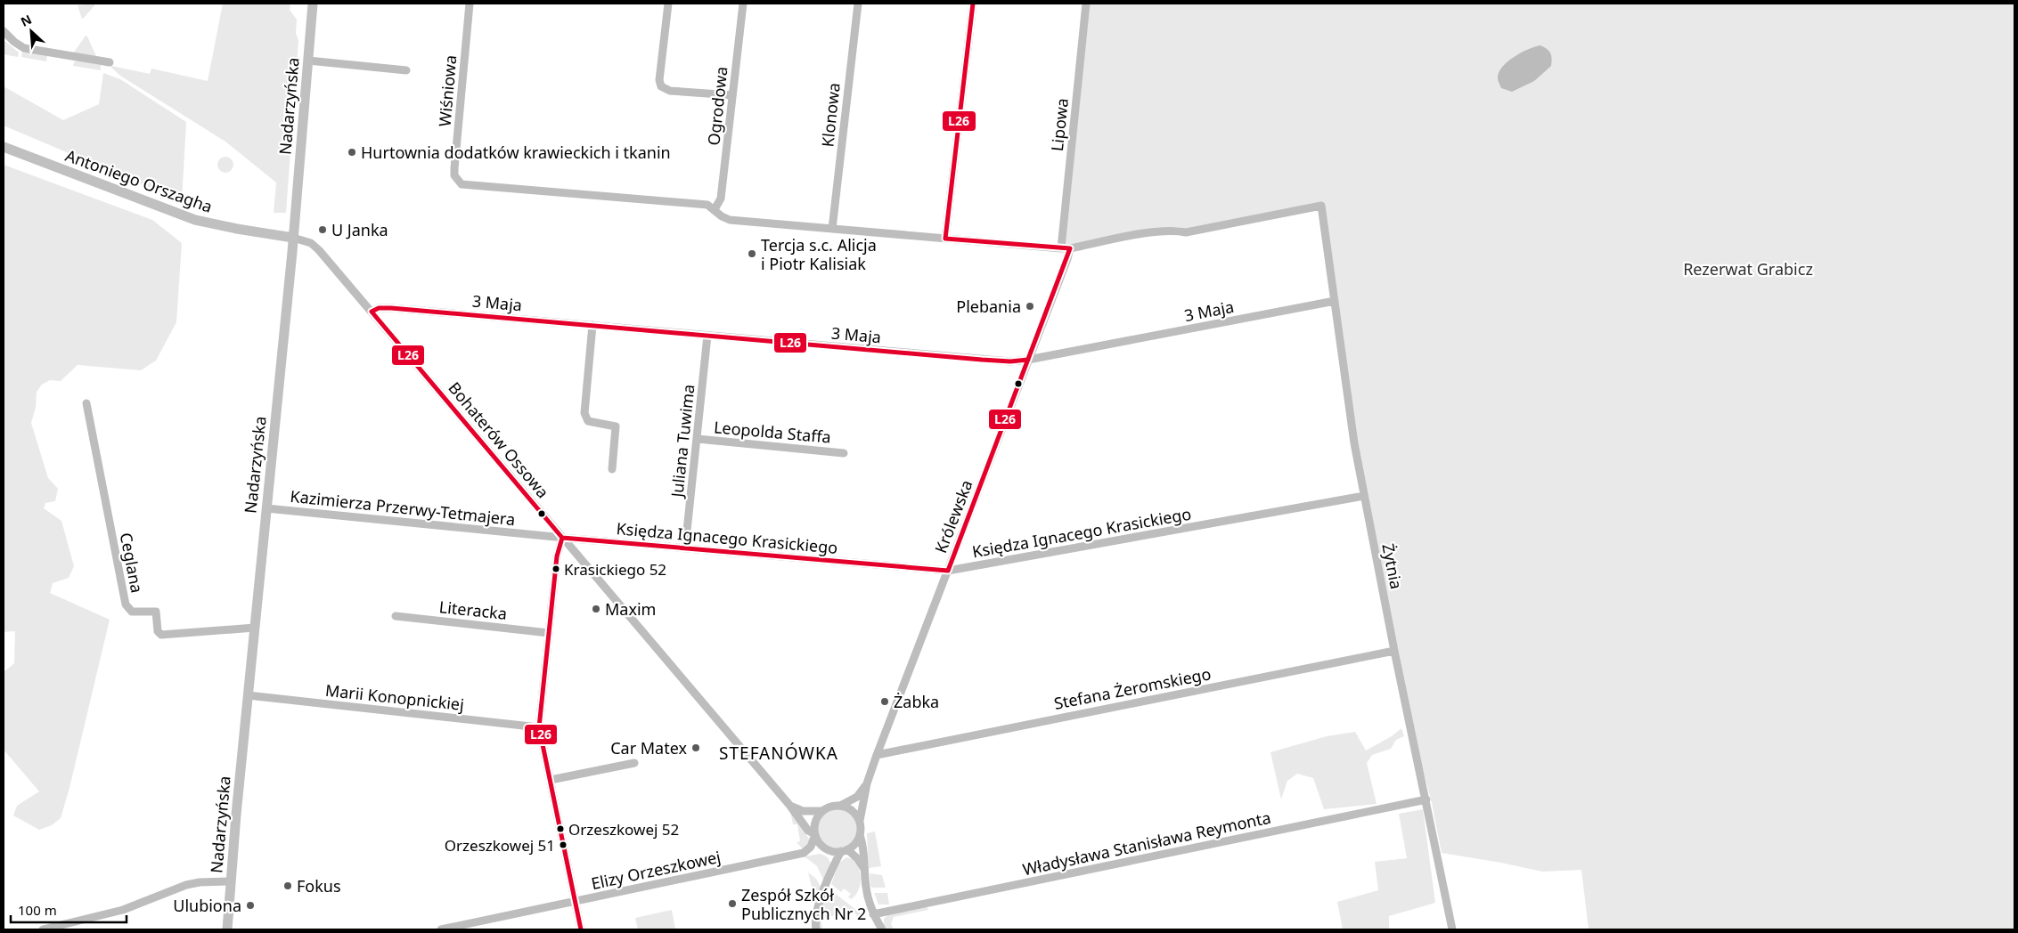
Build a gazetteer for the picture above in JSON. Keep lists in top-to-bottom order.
{
  "streets": {
    "main road": ["Nadarzyńska", "Antoniego Orszagha"],
    "street": [
      "Wiśniowa",
      "Ogrodowa",
      "Klonowa",
      "Lipowa",
      "3 Maja",
      "Leopolda Staffa",
      "Bohaterów Ossowa",
      "Juliana Tuwima",
      "Kazimierza Przerwy-Tetmajera",
      "Królewska",
      "Księdza Ignacego Krasickiego",
      "Ceglana",
      "Żytnia",
      "Literacka",
      "Stefana Żeromskiego",
      "Marii Konopnickiej",
      "Władysława Stanisława Reymonta",
      "Elizy Orzeszkowej"
    ]
  },
  "crossings": [
    ["Wiśniowa", "Ogrodowa"],
    ["Nadarzyńska", "Antoniego Orszagha"],
    ["Nadarzyńska", "Bohaterów Ossowa"],
    ["Nadarzyńska", "Kazimierza Przerwy-Tetmajera"],
    ["Nadarzyńska", "Ceglana"],
    ["Nadarzyńska", "Marii Konopnickiej"],
    ["Lipowa", "Królewska"],
    ["Lipowa", "Żytnia"],
    ["Antoniego Orszagha", "Bohaterów Ossowa"],
    ["3 Maja", "Bohaterów Ossowa"],
    ["3 Maja", "Juliana Tuwima"],
    ["3 Maja", "Królewska"],
    ["3 Maja", "Żytnia"],
    ["Leopolda Staffa", "Juliana Tuwima"],
    ["Bohaterów Ossowa", "Kazimierza Przerwy-Tetmajera"],
    ["Bohaterów Ossowa", "Królewska"],
    ["Bohaterów Ossowa", "Księdza Ignacego Krasickiego"],
    ["Bohaterów Ossowa", "Elizy Orzeszkowej"],
    ["Juliana Tuwima", "Księdza Ignacego Krasickiego"],
    ["Kazimierza Przerwy-Tetmajera", "Księdza Ignacego Krasickiego"],
    ["Królewska", "Księdza Ignacego Krasickiego"],
    ["Królewska", "Żytnia"],
    ["Królewska", "Stefana Żeromskiego"],
    ["Królewska", "Elizy Orzeszkowej"],
    ["Księdza Ignacego Krasickiego", "Żytnia"],
    ["Żytnia", "Stefana Żeromskiego"],
    ["Żytnia", "Władysława Stanisława Reymonta"]
  ],
  "districts": ["STEFANÓWKA"],
  "parks": ["Rezerwat Grabicz"],
  "places": [
    "Hurtownia dodatków krawieckich i tkanin",
    "U Janka",
    "Tercja s.c. Alicja i Piotr Kalisiak",
    "Plebania",
    "Krasickiego 52",
    "Maxim",
    "Żabka",
    "Car Matex",
    "Orzeszkowej 52",
    "Orzeszkowej 51",
    "Fokus",
    "Zespół Szkół Publicznych Nr 2",
    "Ulubiona"
  ],
  "lines": ["transit line L26"],
  "scale_bar": "100 m",
  "north": "top left"
}
